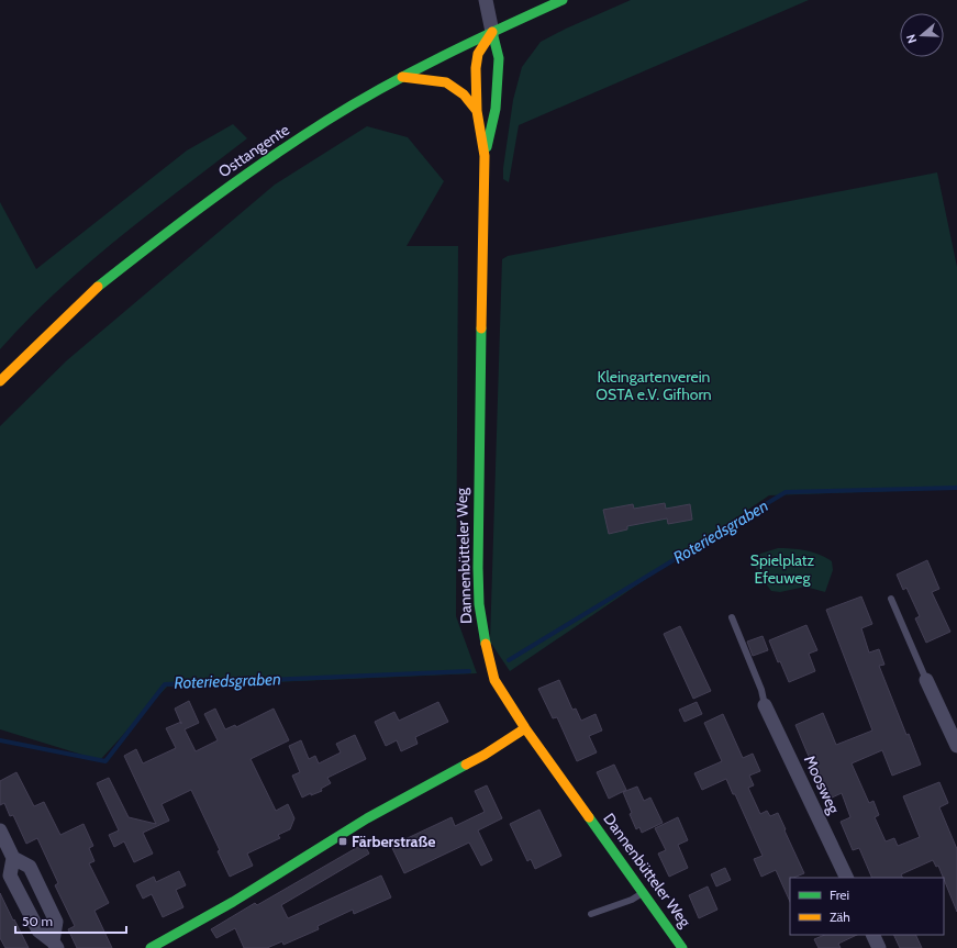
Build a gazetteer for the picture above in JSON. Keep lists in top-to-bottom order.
{
  "streets": {
    "street": ["Osttangente", "Dannenbütteler Weg", "Moosweg"]
  },
  "crossings": [
    ["Osttangente", "Dannenbütteler Weg"]
  ],
  "water": ["Roteriedsgraben"],
  "parks": ["Kleingartenverein OSTA e.V. Gifhorn", "Spielplatz Efeuweg"],
  "places": {
    "transit": ["Färberstraße"]
  },
  "legend": ["Frei", "Zäh"],
  "scale_bar": "50 m",
  "north": "left"
}
